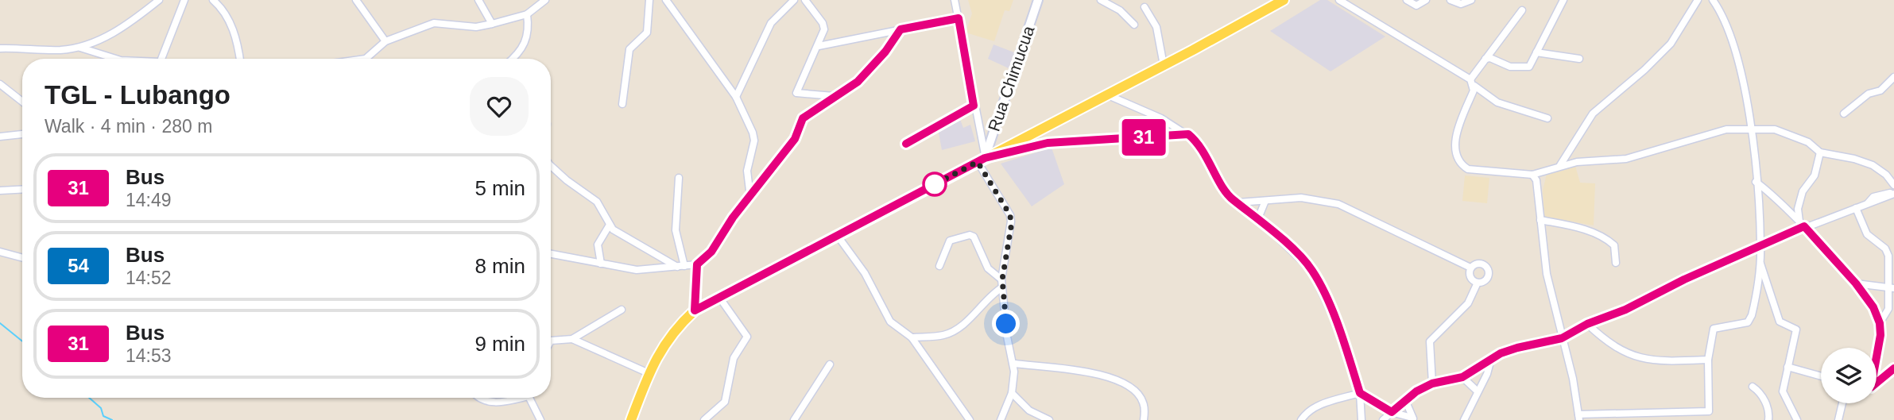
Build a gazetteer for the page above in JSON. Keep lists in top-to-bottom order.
{
  "streets": {
    "street": ["Rua Chimucua"]
  },
  "lines": ["bus line 31"],
  "page": {
    "on_map": "31",
    "heading": ["TGL - Lubango", "Walk · 4 min · 280 m"],
    "list": [
      {
        "mark": "31",
        "name": "Bus",
        "note": "14:49",
        "value": "5 min"
      },
      {
        "mark": "54",
        "name": "Bus",
        "note": "14:52",
        "value": "8 min"
      },
      {
        "mark": "31",
        "name": "Bus",
        "note": "14:53",
        "value": "9 min"
      }
    ]
  }
}
